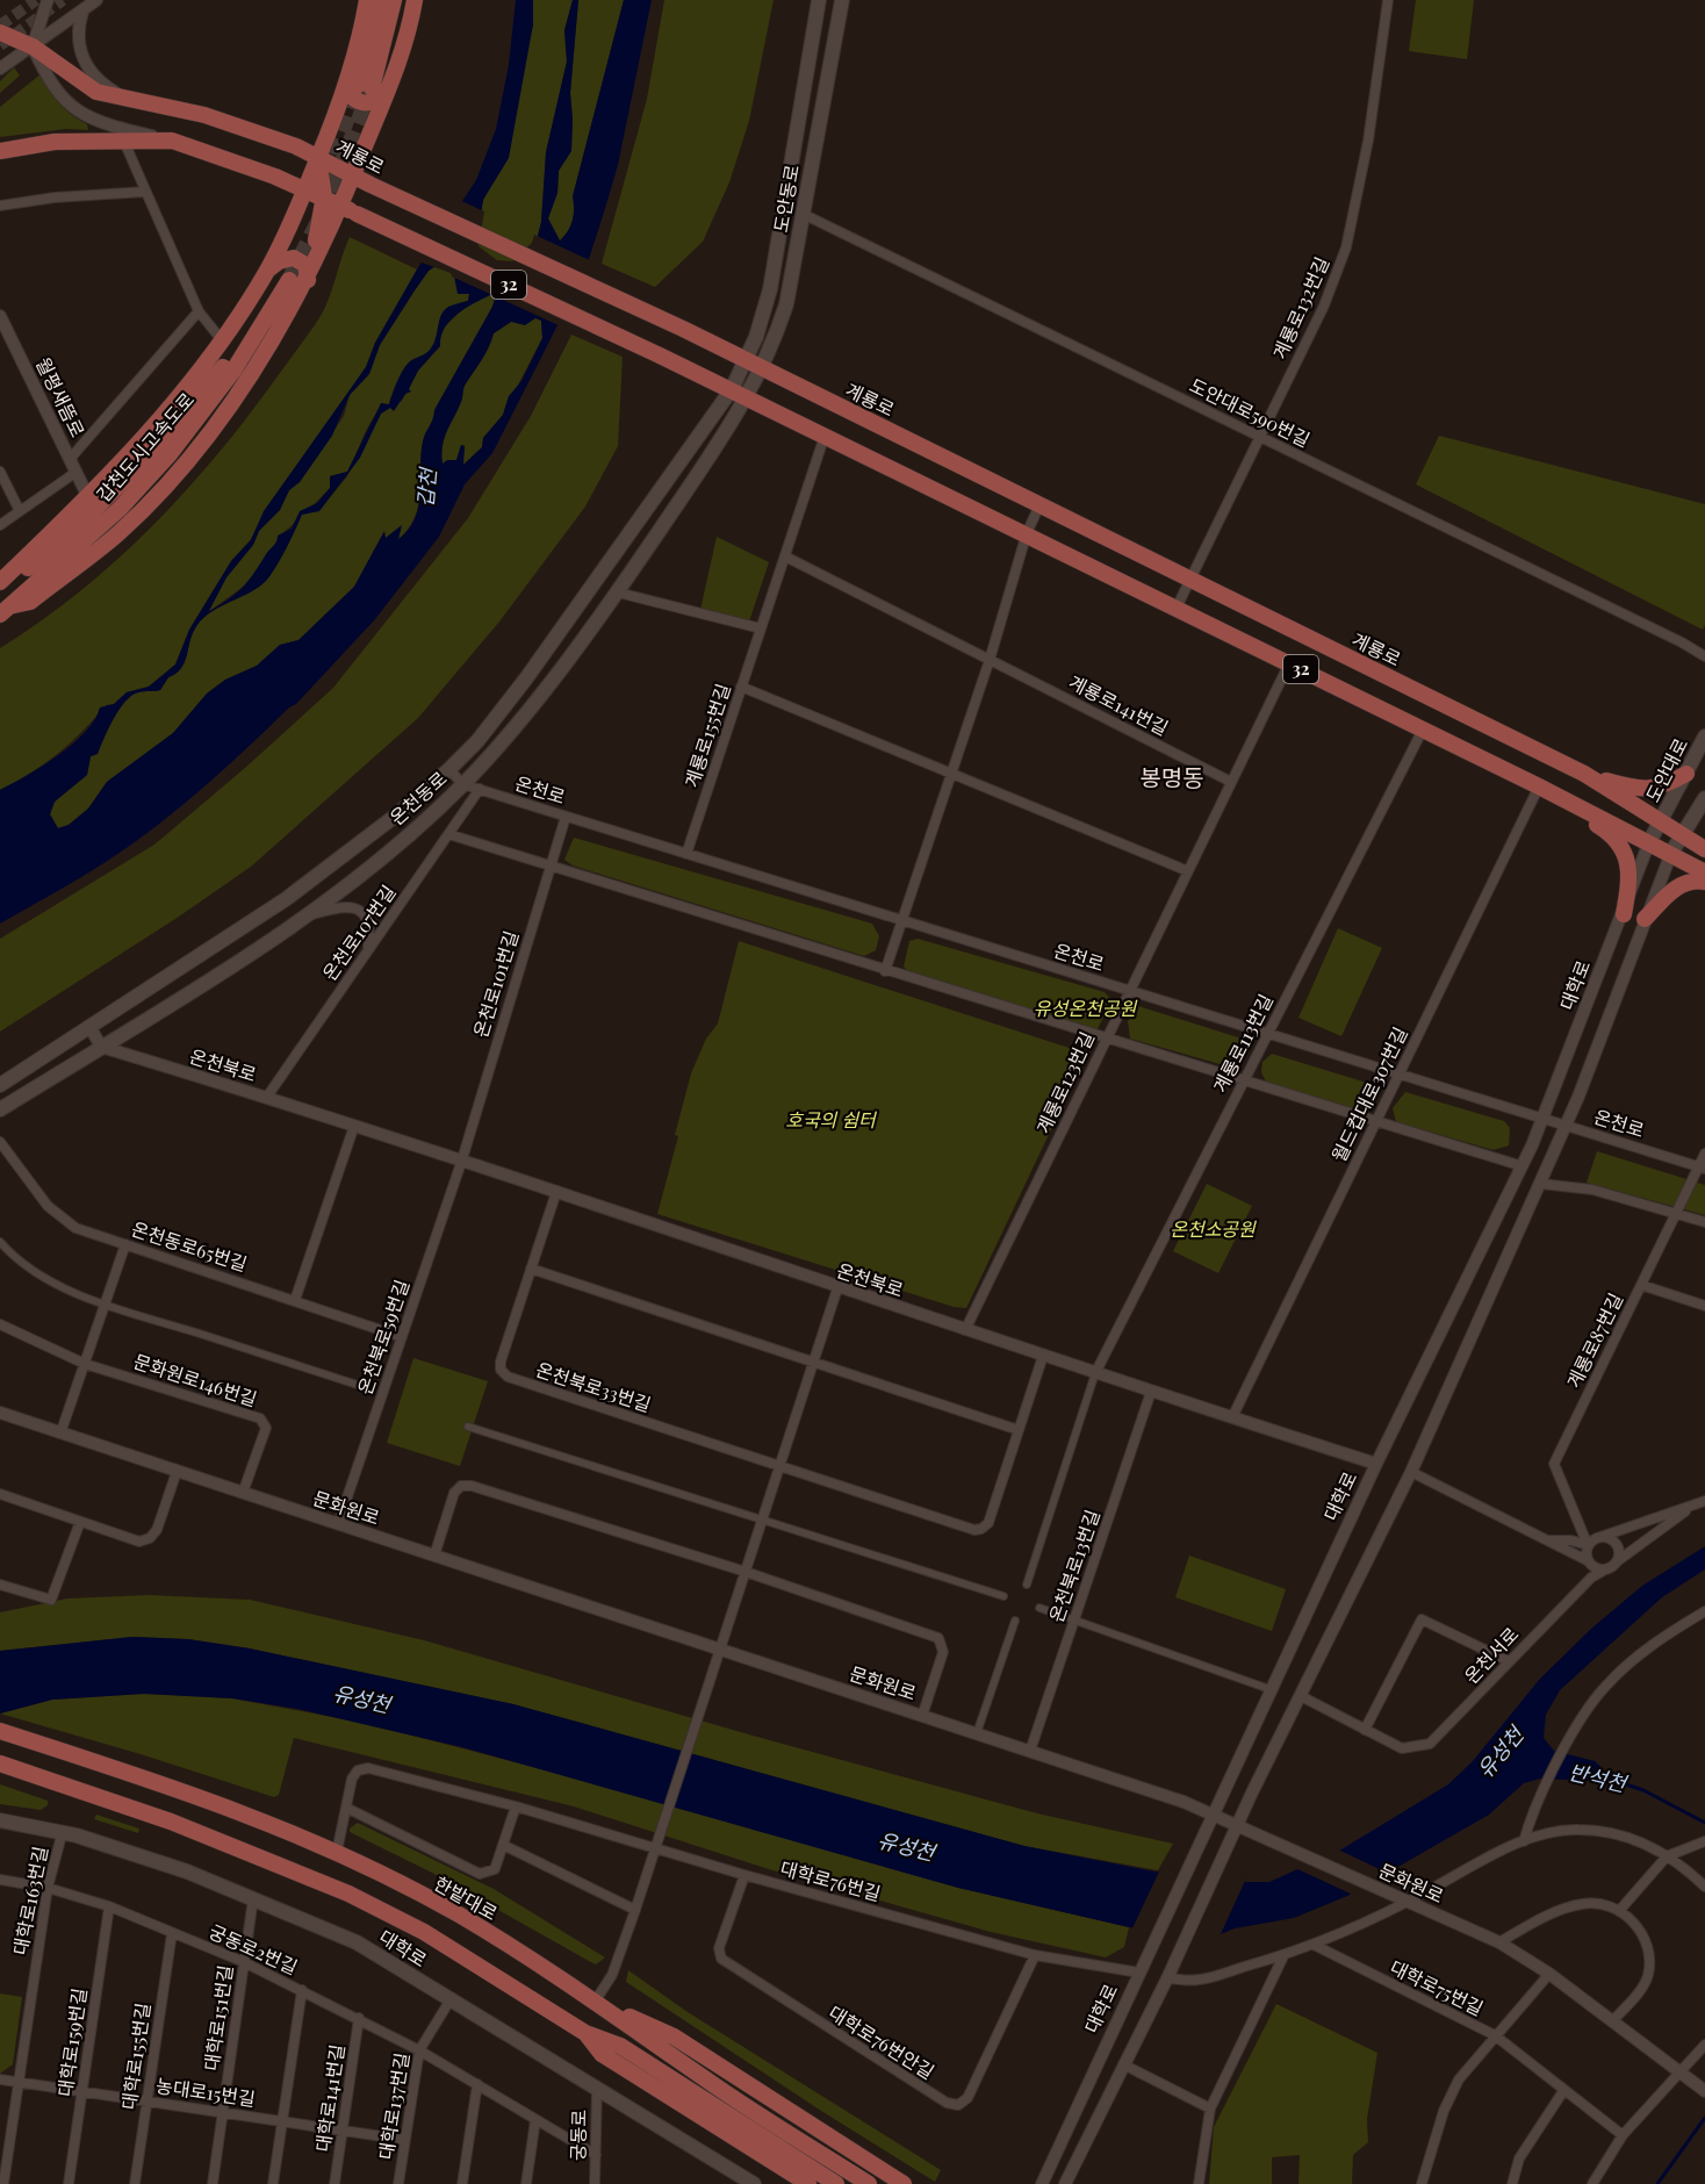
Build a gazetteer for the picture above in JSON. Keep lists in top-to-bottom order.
{
  "streets": {
    "main road": [
      "계룡로",
      "도안동로",
      "32",
      "갑천도시고속도로",
      "도안대로",
      "온천동로",
      "대학로",
      "한밭대로"
    ],
    "street": [
      "계룡로132번길",
      "월평새뜸로",
      "도안대로590번길",
      "계룡로141번길",
      "계룡로155번길",
      "온천로",
      "온천로107번길",
      "온천로101번길",
      "계룡로113번길",
      "온천북로",
      "계룡로123번길",
      "월드컵대로307번길",
      "온천동로65번길",
      "온천북로59번길",
      "계룡로87번길",
      "문화원로146번길",
      "온천북로33번길",
      "문화원로",
      "온천북로13번길",
      "온천서로",
      "대학로76번길",
      "대학로163번길",
      "궁동로2번길",
      "대학로75번길",
      "대학로151번길",
      "대학로159번길",
      "대학로76번안길",
      "대학로155번길",
      "농대로15번길",
      "대학로141번길",
      "대학로137번길",
      "궁동로"
    ]
  },
  "crossings": [
    ["계룡로", "도안동로"],
    ["계룡로", "계룡로132번길"],
    ["계룡로", "도안대로"],
    ["계룡로", "대학로"],
    ["도안동로", "32"],
    ["도안동로", "도안대로590번길"],
    ["도안동로", "온천동로"],
    ["32", "계룡로132번길"],
    ["32", "계룡로155번길"],
    ["32", "온천동로"],
    ["32", "대학로"],
    ["32", "계룡로113번길"],
    ["32", "계룡로123번길"],
    ["32", "월드컵대로307번길"],
    ["계룡로132번길", "도안대로590번길"],
    ["계룡로141번길", "계룡로155번길"],
    ["계룡로141번길", "계룡로123번길"],
    ["계룡로155번길", "온천로"],
    ["도안대로", "대학로"],
    ["온천로", "온천동로"],
    ["온천로", "온천로107번길"],
    ["온천로", "온천로101번길"],
    ["온천로", "대학로"],
    ["온천로", "계룡로113번길"],
    ["온천로", "계룡로123번길"],
    ["온천로", "월드컵대로307번길"],
    ["온천로", "계룡로87번길"],
    ["온천동로", "온천북로"],
    ["온천로107번길", "온천북로"],
    ["온천로101번길", "온천북로"],
    ["온천로101번길", "온천북로59번길"],
    ["대학로", "온천북로"],
    ["대학로", "문화원로"],
    ["대학로", "대학로76번길"],
    ["대학로", "대학로163번길"],
    ["대학로", "대학로151번길"],
    ["대학로", "대학로137번길"],
    ["대학로", "궁동로"],
    ["계룡로113번길", "온천북로"],
    ["온천북로", "계룡로123번길"],
    ["온천북로", "월드컵대로307번길"],
    ["온천북로", "온천북로59번길"],
    ["온천북로", "온천북로33번길"],
    ["온천북로", "온천북로13번길"],
    ["온천동로65번길", "온천북로59번길"],
    ["온천북로59번길", "문화원로"],
    ["계룡로87번길", "온천서로"],
    ["문화원로146번길", "문화원로"],
    ["문화원로", "온천북로13번길"],
    ["대학로76번길", "한밭대로"],
    ["대학로76번길", "대학로76번안길"],
    ["대학로163번길", "궁동로2번길"],
    ["대학로163번길", "농대로15번길"],
    ["궁동로2번길", "대학로151번길"],
    ["궁동로2번길", "대학로159번길"],
    ["궁동로2번길", "대학로155번길"],
    ["궁동로2번길", "대학로141번길"],
    ["궁동로2번길", "대학로137번길"],
    ["궁동로2번길", "궁동로"],
    ["대학로151번길", "농대로15번길"],
    ["대학로159번길", "농대로15번길"],
    ["대학로155번길", "농대로15번길"],
    ["농대로15번길", "대학로141번길"],
    ["농대로15번길", "대학로137번길"]
  ],
  "districts": ["봉명동"],
  "water": ["갑천", "유성천", "반석천"],
  "parks": ["유성온천공원", "호국의 쉼터", "온천소공원"]
}
